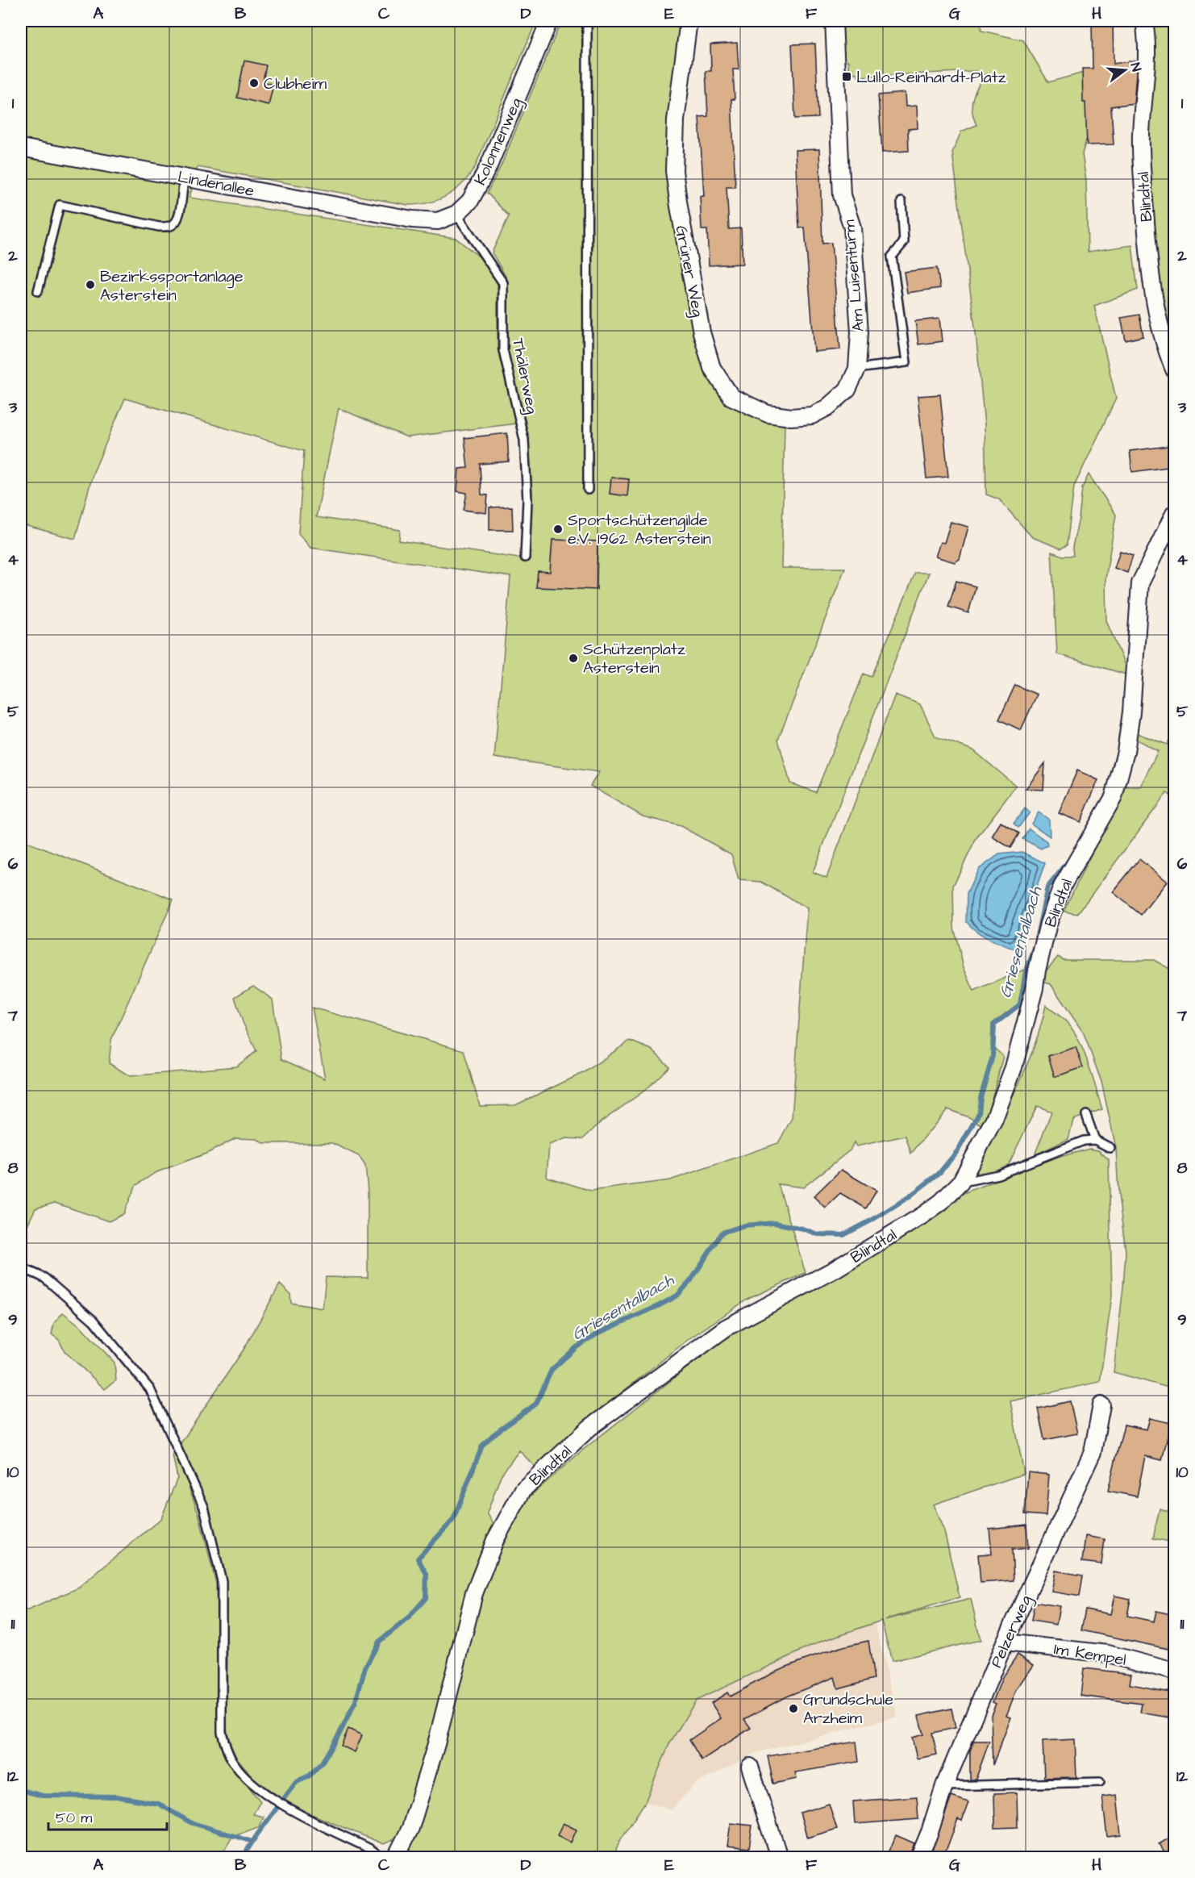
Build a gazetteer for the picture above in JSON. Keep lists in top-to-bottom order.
{
  "streets": {
    "street": [
      "Kolonnenweg",
      "Lindenallee",
      "Blindtal",
      "Grüner Weg",
      "Am Luisenturm",
      "Pelzerweg",
      "Im Kempel"
    ],
    "lane": ["Thälerweg"]
  },
  "crossings": [
    ["Kolonnenweg", "Lindenallee"],
    ["Kolonnenweg", "Thälerweg"],
    ["Lindenallee", "Thälerweg"],
    ["Grüner Weg", "Am Luisenturm"],
    ["Pelzerweg", "Im Kempel"]
  ],
  "water": ["Griesentalbach"],
  "places": {
    "transit": ["Lullo-Reinhardt-Platz"],
    "other": [
      "Clubheim",
      "Bezirkssportanlage Asterstein",
      "Sportschützengilde e.V. 1962 Asterstein",
      "Schützenplatz Asterstein",
      "Grundschule Arzheim"
    ]
  },
  "scale_bar": "50 m",
  "north": "right",
  "grid": {
    "columns": [
      "A",
      "B",
      "C",
      "D",
      "E",
      "F",
      "G",
      "H"
    ],
    "rows": [
      "1",
      "2",
      "3",
      "4",
      "5",
      "6",
      "7",
      "8",
      "9",
      "10",
      "11",
      "12"
    ]
  }
}
